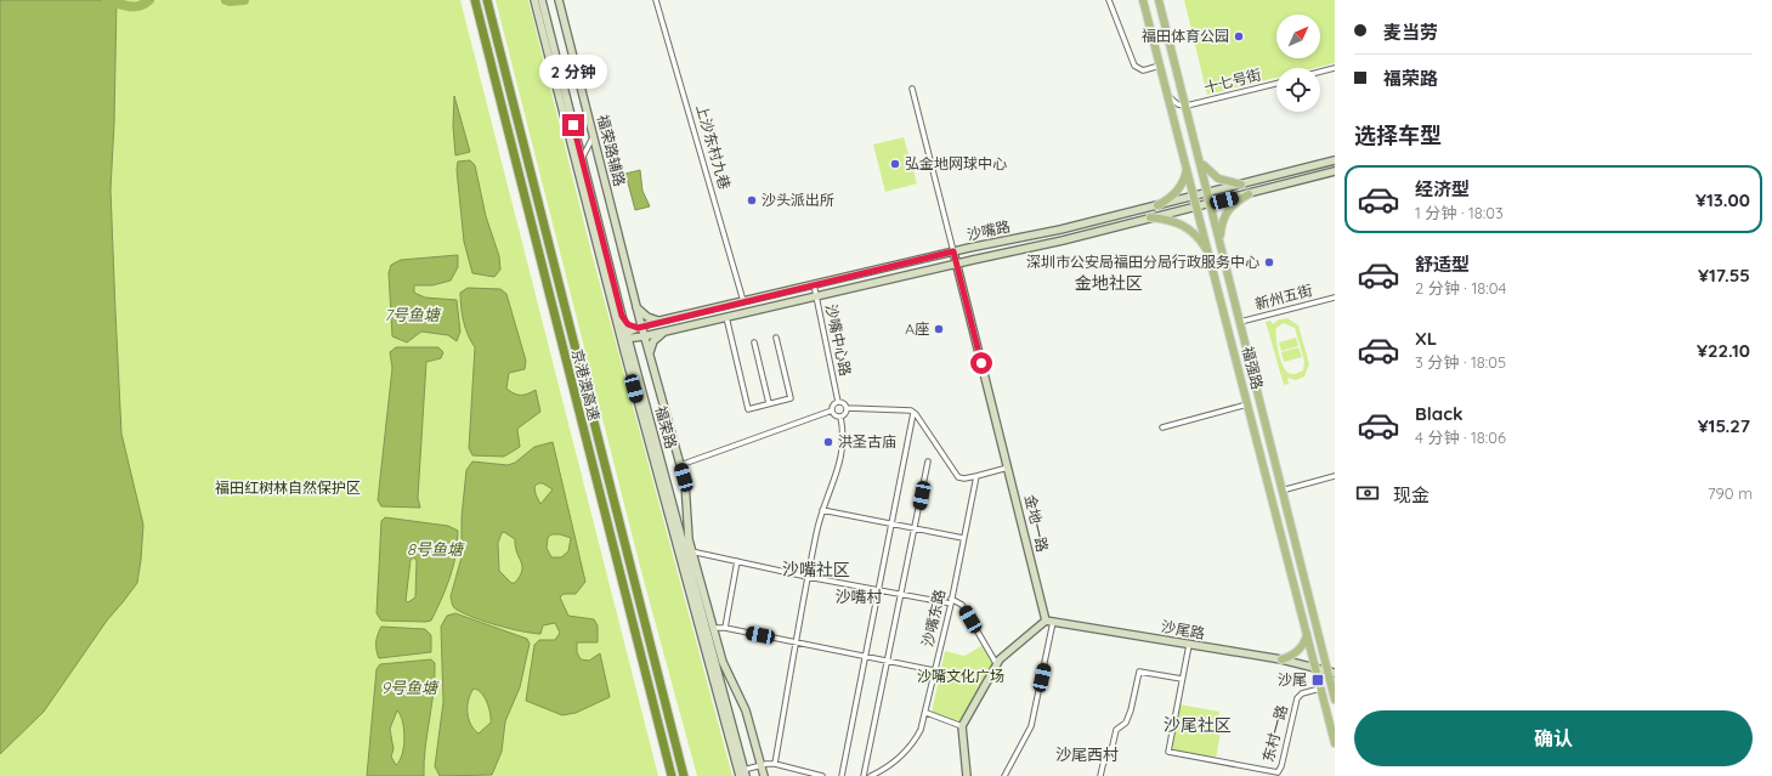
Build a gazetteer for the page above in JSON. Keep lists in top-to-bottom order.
{
  "streets": {
    "highway": ["京港澳高速"],
    "main road": ["福强路"],
    "street": [
      "十七号街",
      "上沙东村九巷",
      "福荣路辅路",
      "沙嘴路",
      "新州五街",
      "沙嘴中心路",
      "福荣路",
      "金地一路",
      "沙嘴东路",
      "沙尾路",
      "东村一路"
    ]
  },
  "crossings": [
    ["十七号街", "福强路"],
    ["上沙东村九巷", "沙嘴路"],
    ["福荣路辅路", "沙嘴路"],
    ["福荣路辅路", "福荣路"],
    ["沙嘴路", "沙嘴中心路"],
    ["沙嘴路", "福强路"],
    ["沙嘴路", "福荣路"],
    ["沙嘴路", "金地一路"],
    ["新州五街", "福强路"],
    ["福强路", "沙尾路"],
    ["福强路", "东村一路"],
    ["金地一路", "沙尾路"]
  ],
  "districts": [
    "金地社区",
    "沙嘴社区",
    "沙嘴村",
    "沙尾社区",
    "沙尾西村"
  ],
  "water": ["7号鱼塘", "8号鱼塘", "9号鱼塘"],
  "parks": ["福田红树林自然保护区", "沙嘴文化广场"],
  "places": {
    "other": [
      "福田体育公园",
      "弘金地网球中心",
      "沙头派出所",
      "深圳市公安局福田分局行政服务中心",
      "A座",
      "洪圣古庙"
    ],
    "transit": ["沙尾"]
  },
  "north": "top right",
  "page": {
    "banner": ["麦当劳", "福荣路"],
    "bubble": "2 分钟",
    "heading": "选择车型",
    "list": [
      {
        "name": "经济型",
        "note": "1 分钟 · 18:03",
        "value": "¥13.00"
      },
      {
        "name": "舒适型",
        "note": "2 分钟 · 18:04",
        "value": "¥17.55"
      },
      {
        "name": "XL",
        "note": "3 分钟 · 18:05",
        "value": "¥22.10"
      },
      {
        "name": "Black",
        "note": "4 分钟 · 18:06",
        "value": "¥15.27"
      }
    ],
    "pay": ["现金", "790 m"],
    "buttons": "确认"
  }
}
